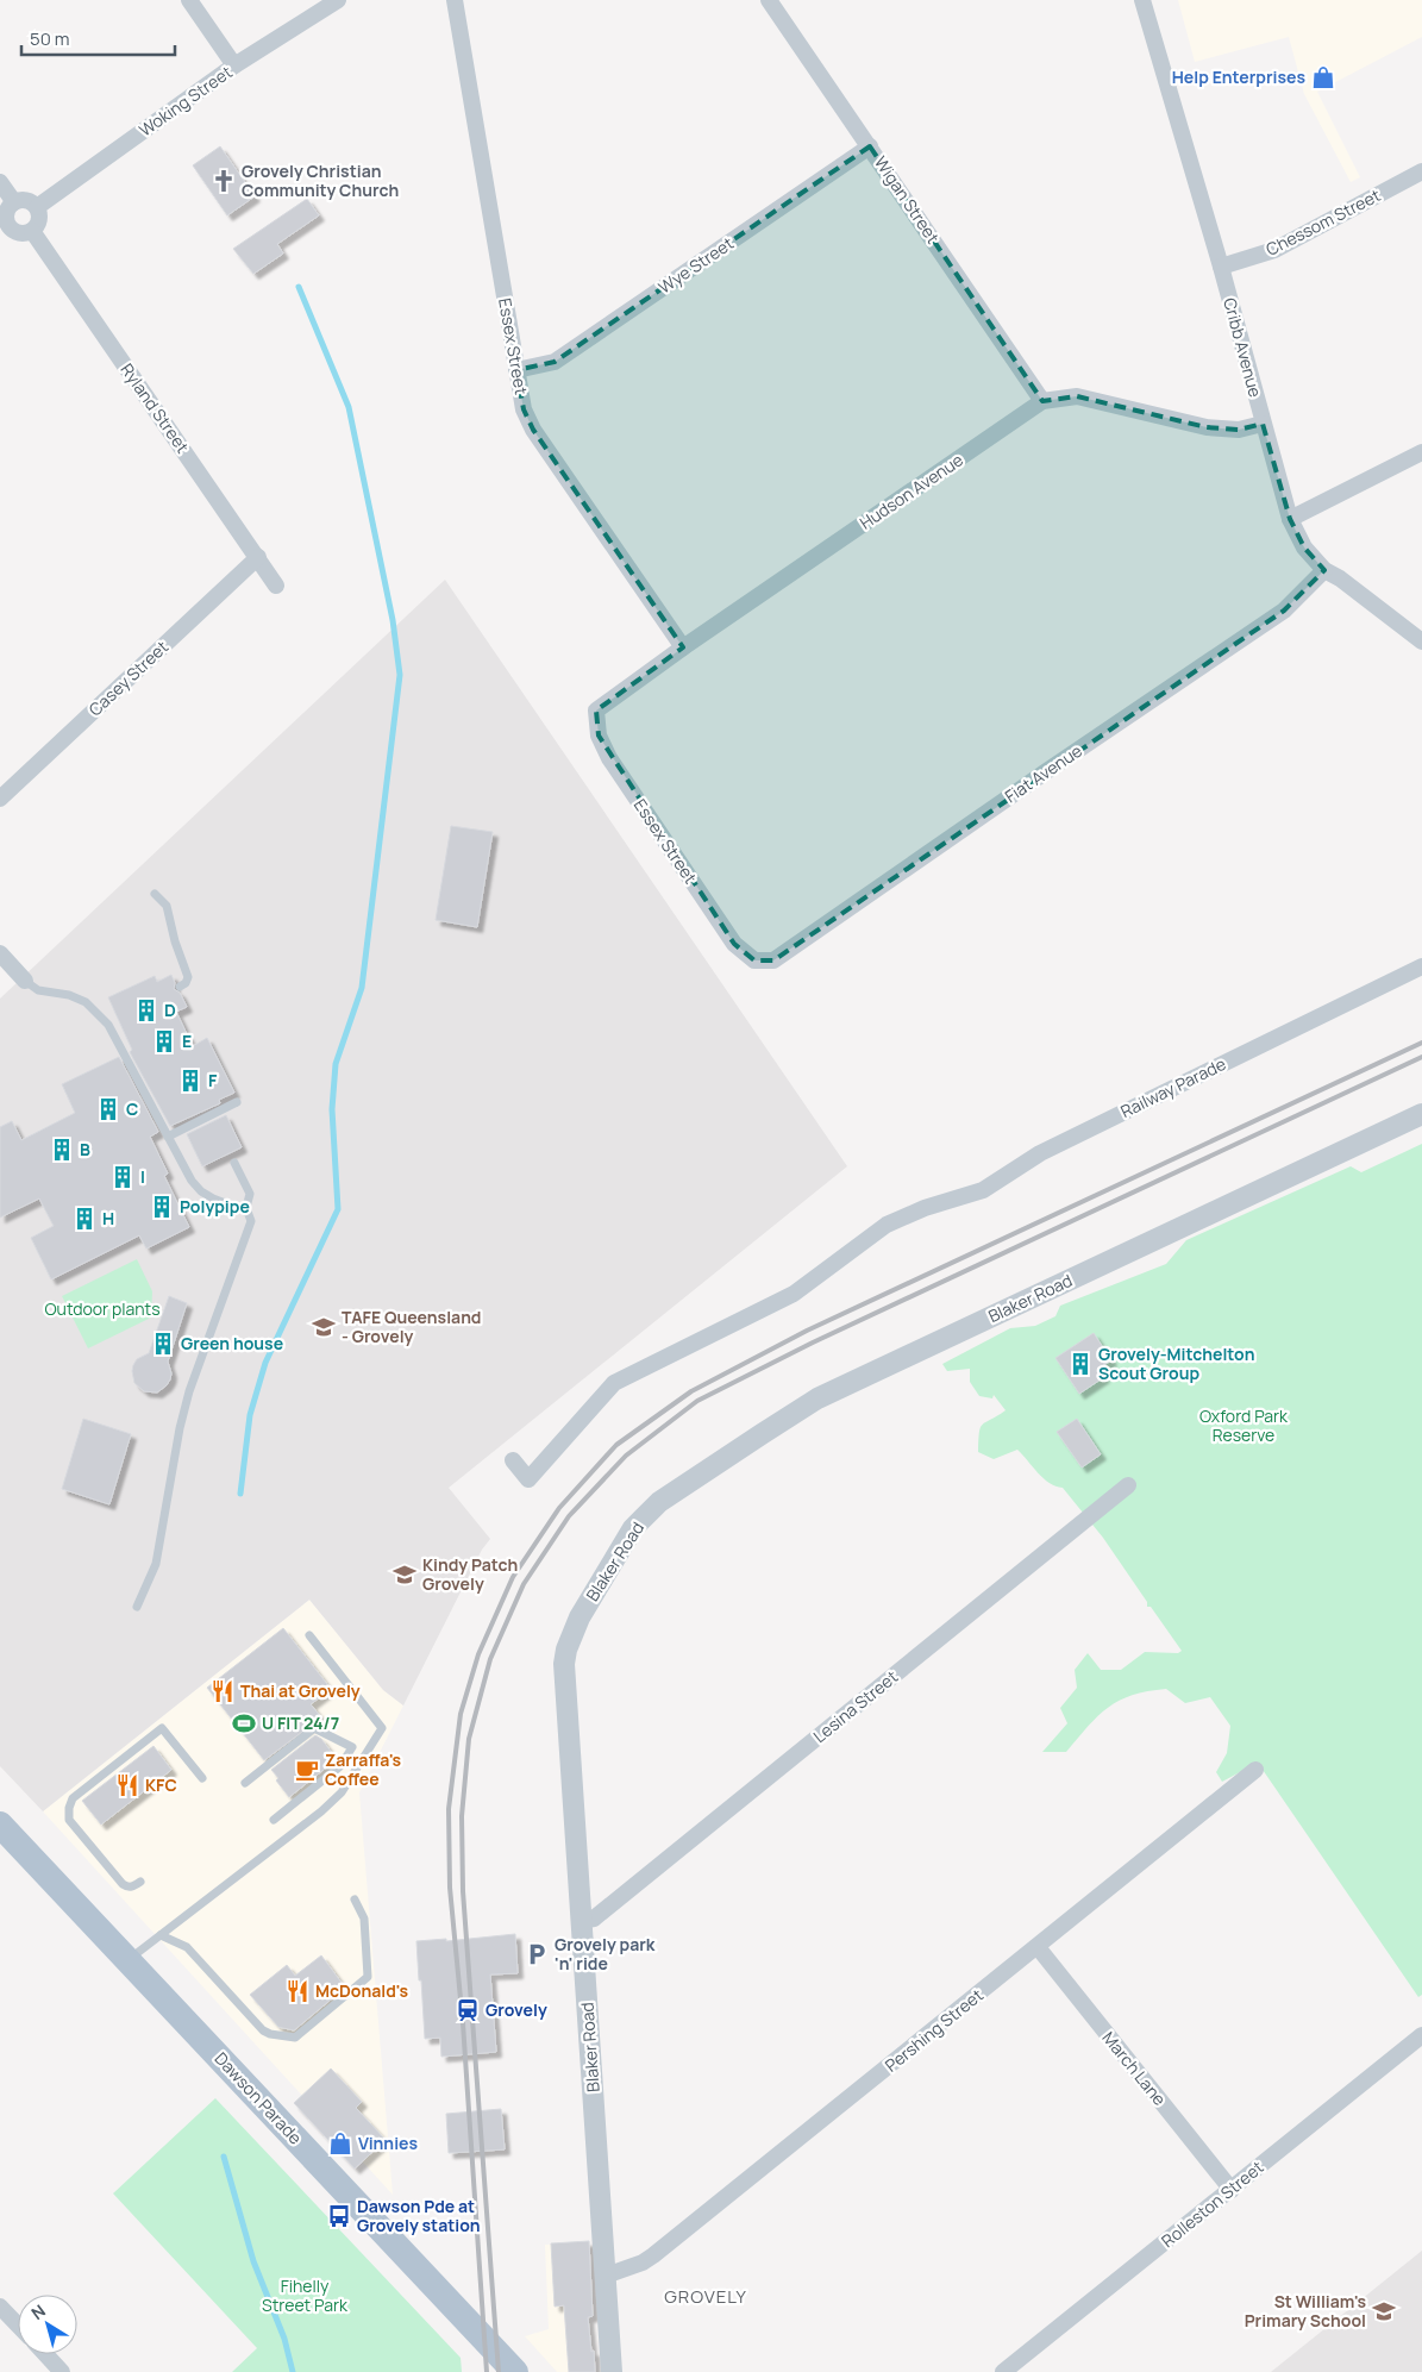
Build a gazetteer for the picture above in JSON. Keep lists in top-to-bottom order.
{
  "streets": {
    "main road": ["Dawson Parade"],
    "street": [
      "Woking Street",
      "Wigan Street",
      "Chessom Street",
      "Wye Street",
      "Essex Street",
      "Cribb Avenue",
      "Ryland Street",
      "Hudson Avenue",
      "Casey Street",
      "Fiat Avenue",
      "Railway Parade",
      "Blaker Road",
      "Lesina Street",
      "Pershing Street",
      "March Lane",
      "Rolleston Street"
    ]
  },
  "crossings": [
    ["Woking Street", "Ryland Street"],
    ["Wigan Street", "Wye Street"],
    ["Wigan Street", "Hudson Avenue"],
    ["Chessom Street", "Cribb Avenue"],
    ["Wye Street", "Essex Street"],
    ["Essex Street", "Hudson Avenue"],
    ["Essex Street", "Fiat Avenue"],
    ["Cribb Avenue", "Hudson Avenue"],
    ["Cribb Avenue", "Fiat Avenue"],
    ["Ryland Street", "Casey Street"],
    ["Blaker Road", "Lesina Street"],
    ["Blaker Road", "Pershing Street"],
    ["Pershing Street", "March Lane"],
    ["March Lane", "Rolleston Street"]
  ],
  "districts": ["GROVELY"],
  "parks": ["Outdoor plants", "Oxford Park Reserve", "Fihelly Street Park"],
  "places": {
    "shop": ["Help Enterprises", "Vinnies"],
    "church": ["Grovely Christian Community Church"],
    "building": [
      "D",
      "E",
      "F",
      "C",
      "B",
      "I",
      "Polypipe",
      "H",
      "Green house",
      "Grovely-Mitchelton Scout Group"
    ],
    "school or university": ["TAFE Queensland - Grovely", "Kindy Patch Grovely", "St William's Primary School"],
    "restaurant": ["Thai at Grovely", "KFC", "McDonald's"],
    "sports": ["U FIT 24/7"],
    "cafe": ["Zarraffa's Coffee"],
    "parking": ["Grovely park 'n' ride"],
    "station": ["Grovely"],
    "bus stop": ["Dawson Pde at Grovely station"]
  },
  "scale_bar": "50 m",
  "north": "top left"
}
